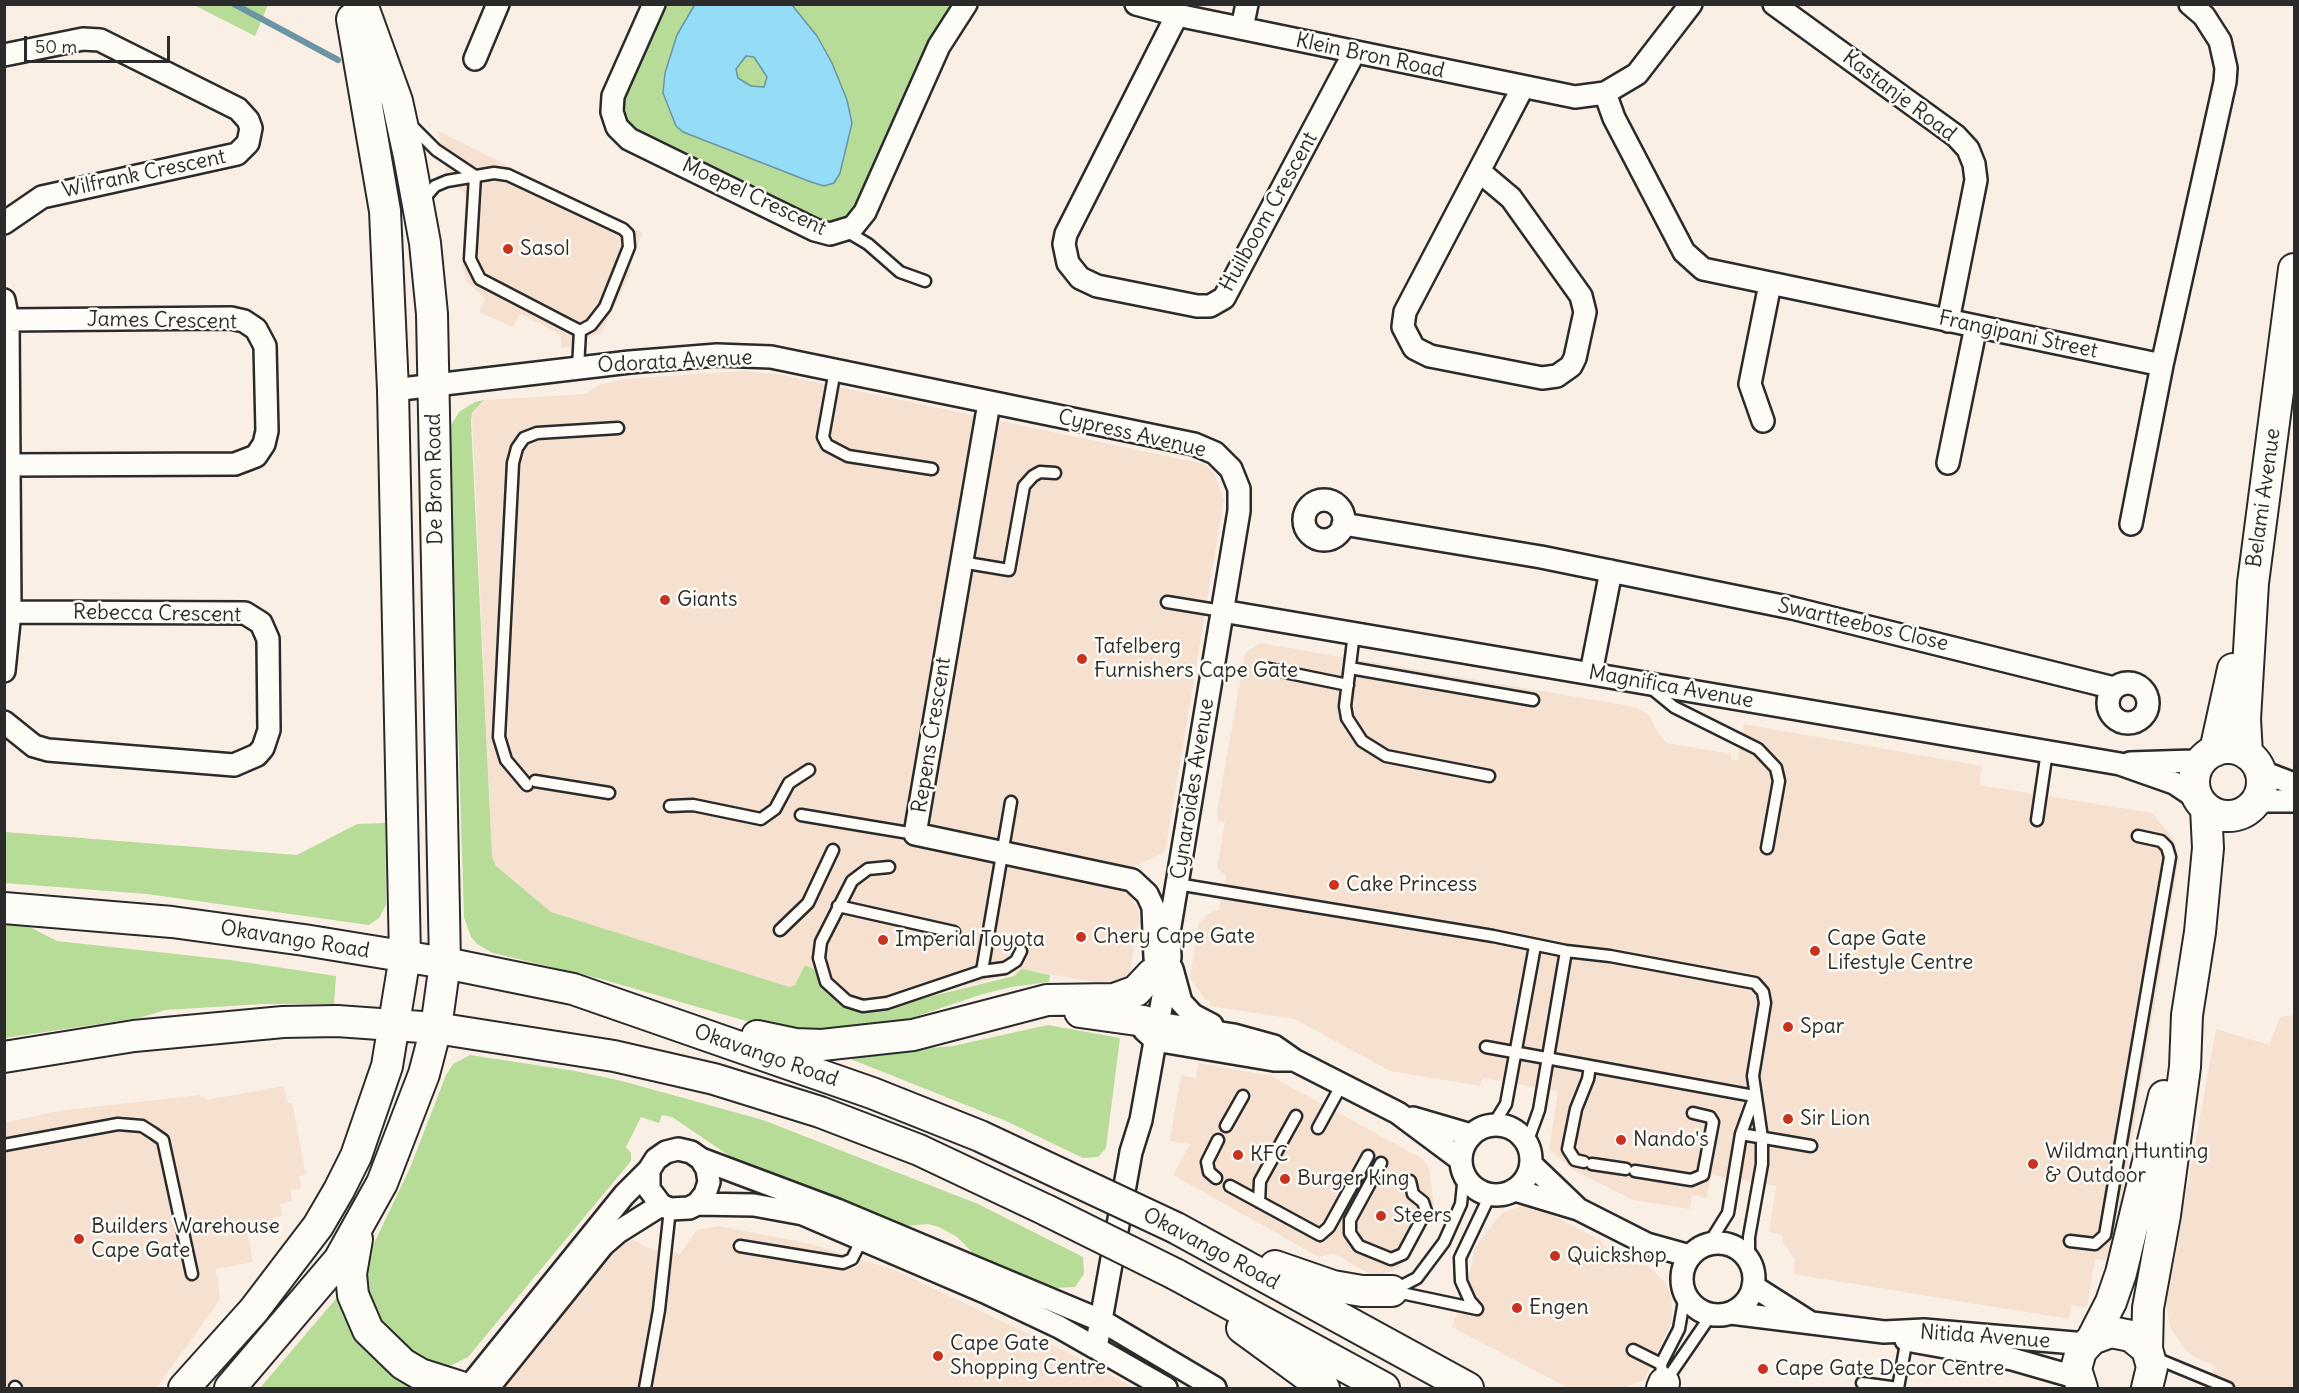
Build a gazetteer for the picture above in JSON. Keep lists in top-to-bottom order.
{
  "streets": {
    "street": [
      "Klein Bron Road",
      "Kastanje Road",
      "Wilfrank Crescent",
      "Moepel Crescent",
      "Huilboom Crescent",
      "James Crescent",
      "Frangipani Street",
      "Odorata Avenue",
      "Cypress Avenue",
      "De Bron Road",
      "Belami Avenue",
      "Rebecca Crescent",
      "Swartteebos Close",
      "Magnifica Avenue",
      "Repens Crescent",
      "Cynaroides Avenue",
      "Okavango Road",
      "Nitida Avenue"
    ]
  },
  "crossings": [
    ["Klein Bron Road", "Huilboom Crescent"],
    ["Klein Bron Road", "Frangipani Street"],
    ["Kastanje Road", "Frangipani Street"],
    ["Odorata Avenue", "Cypress Avenue"],
    ["Odorata Avenue", "De Bron Road"],
    ["Odorata Avenue", "Repens Crescent"],
    ["Cypress Avenue", "Magnifica Avenue"],
    ["Cypress Avenue", "Repens Crescent"],
    ["Cypress Avenue", "Cynaroides Avenue"],
    ["De Bron Road", "Okavango Road"],
    ["Belami Avenue", "Magnifica Avenue"],
    ["Magnifica Avenue", "Cynaroides Avenue"],
    ["Repens Crescent", "Cynaroides Avenue"]
  ],
  "places": [
    "Sasol",
    "Giants",
    "Tafelberg Furnishers Cape Gate",
    "Cake Princess",
    "Chery Cape Gate",
    "Imperial Toyota",
    "Cape Gate Lifestyle Centre",
    "Spar",
    "Sir Lion",
    "Nando's",
    "KFC",
    "Wildman Hunting & Outdoor",
    "Burger King",
    "Steers",
    "Builders Warehouse Cape Gate",
    "Quickshop",
    "Engen",
    "Cape Gate Shopping Centre",
    "Cape Gate Decor Centre"
  ],
  "scale_bar": "50 m"
}
